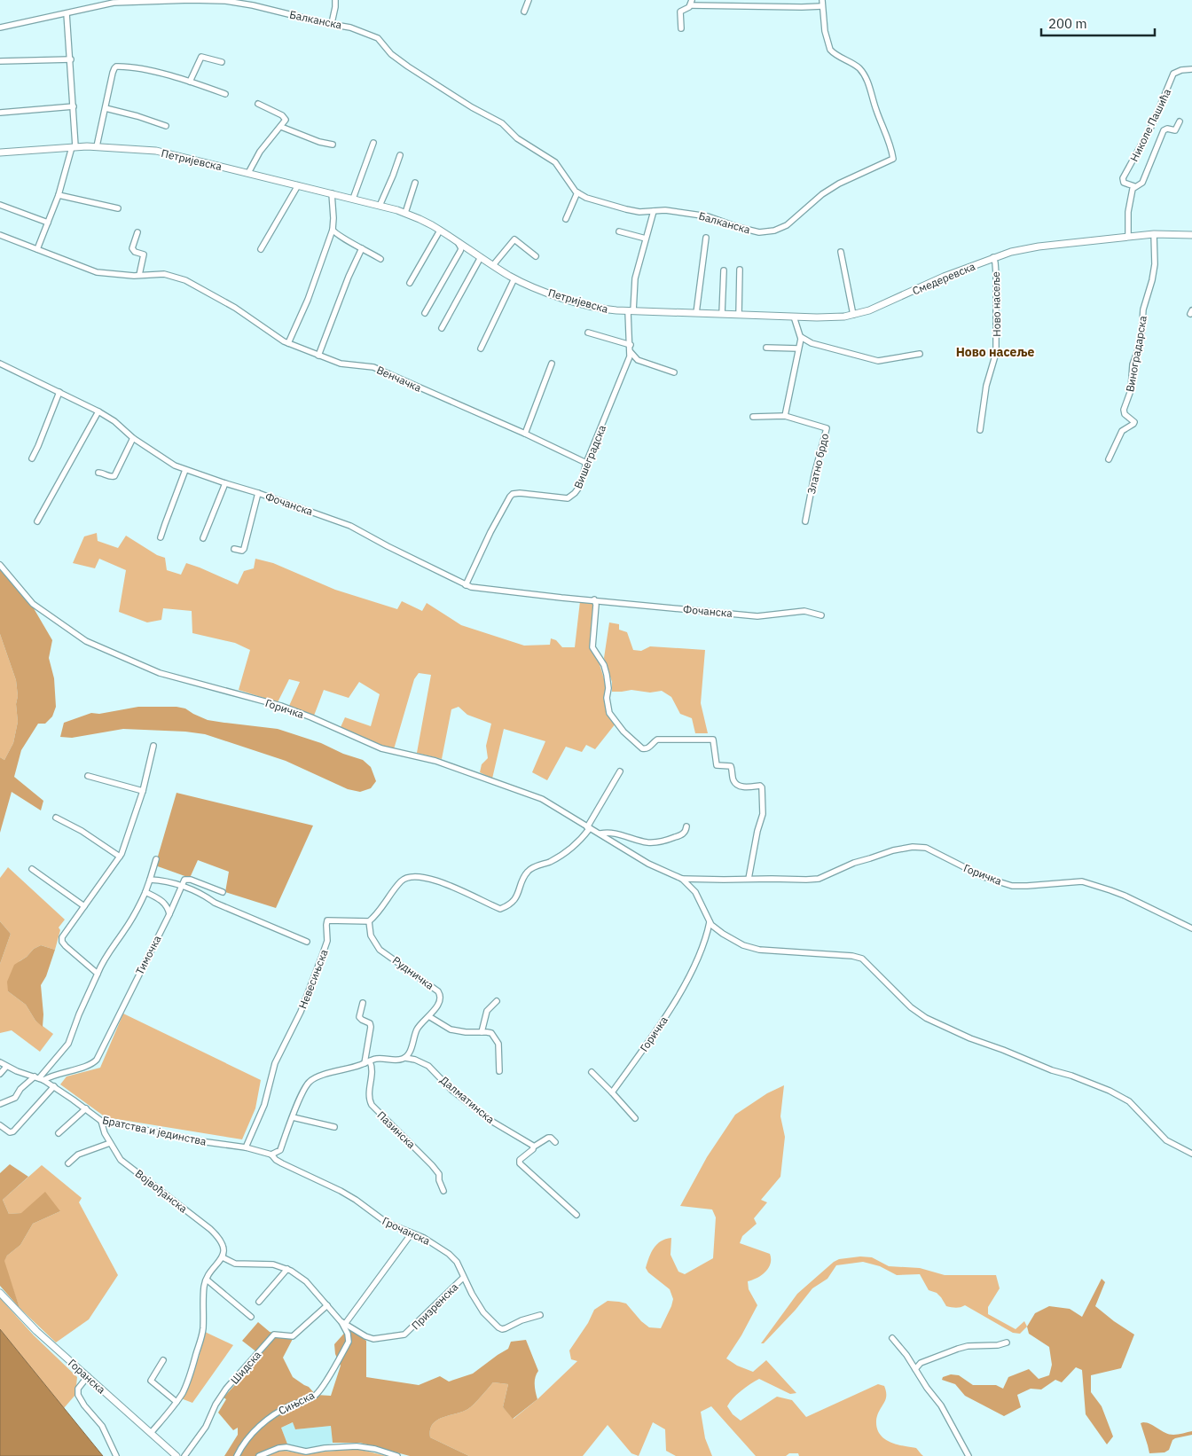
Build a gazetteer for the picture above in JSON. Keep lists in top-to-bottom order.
{
  "streets": {
    "main road": ["Петријевска", "Смедеревска", "Горанска"],
    "street": [
      "Балканска",
      "Николе Пашића",
      "Ново насеље",
      "Виноградарска",
      "Венчачка",
      "Вишеградска",
      "Златно брдо",
      "Фочанска",
      "Горичка",
      "Тимочка",
      "Рудничка",
      "Невесињска",
      "Далматинска",
      "Пазинска",
      "Братства и јединства",
      "Војвођанска",
      "Грочанска",
      "Призренска",
      "Шидска",
      "Сињска"
    ]
  },
  "crossings": [
    ["Балканска", "Вишеградска"],
    ["Петријевска", "Смедеревска"],
    ["Петријевска", "Вишеградска"],
    ["Смедеревска", "Ново насеље"],
    ["Смедеревска", "Виноградарска"],
    ["Венчачка", "Вишеградска"],
    ["Вишеградска", "Фочанска"],
    ["Тимочка", "Братства и јединства"],
    ["Рудничка", "Невесињска"],
    ["Рудничка", "Далматинска"],
    ["Невесињска", "Братства и јединства"],
    ["Братства и јединства", "Војвођанска"],
    ["Братства и јединства", "Грочанска"],
    ["Војвођанска", "Призренска"],
    ["Грочанска", "Призренска"],
    ["Призренска", "Шидска"],
    ["Призренска", "Сињска"]
  ],
  "districts": ["Ново насеље"],
  "scale_bar": "200 m"
}
